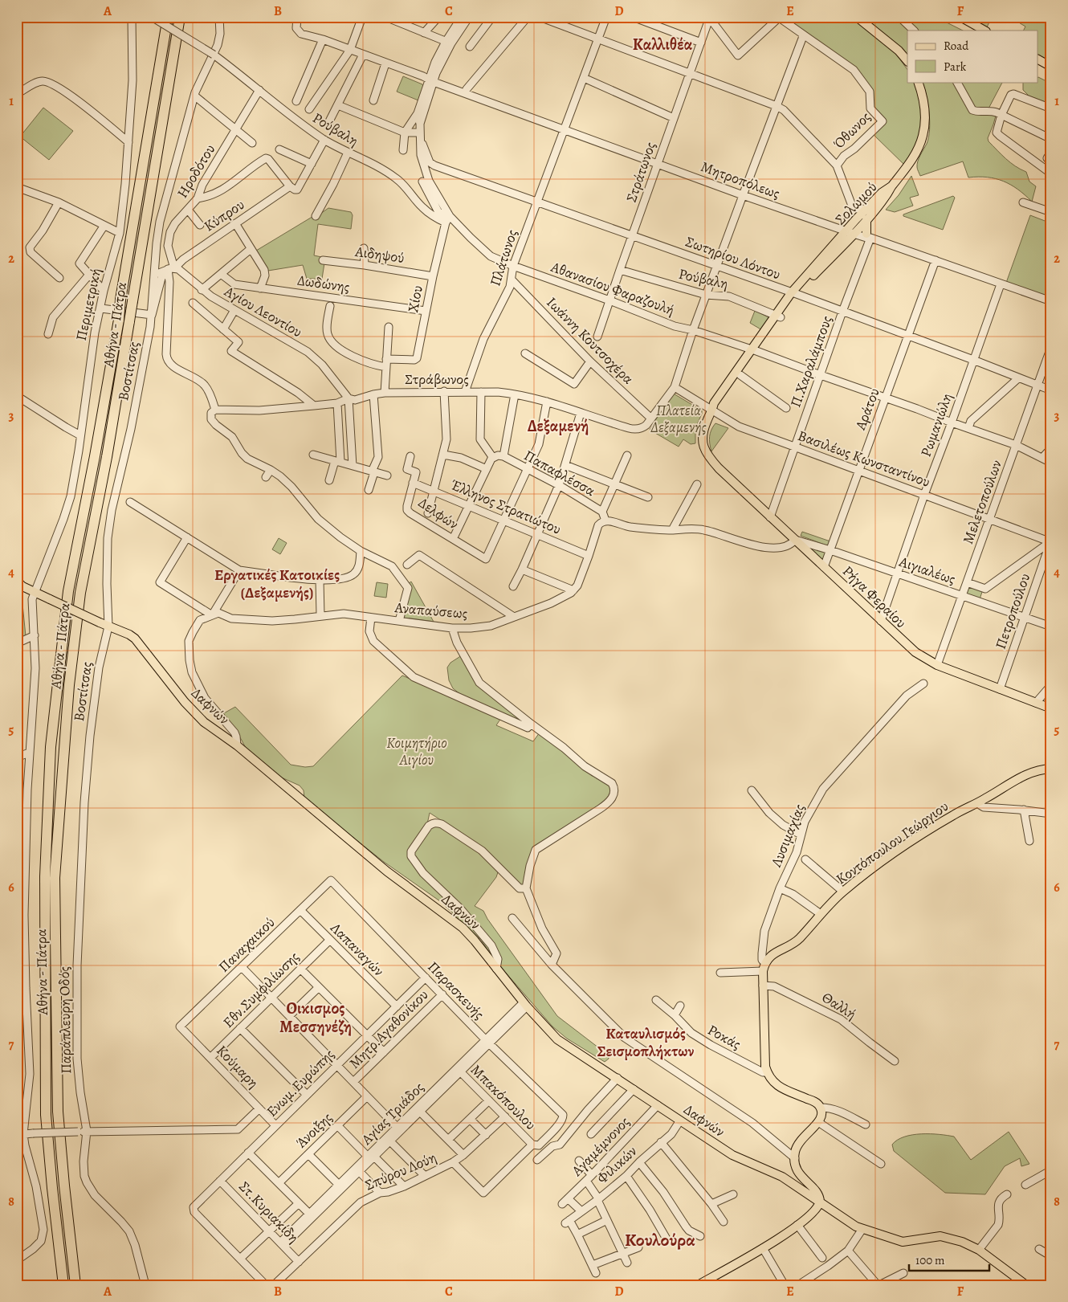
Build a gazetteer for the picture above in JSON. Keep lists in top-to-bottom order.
{
  "streets": {
    "highway": ["Αθήνα - Πάτρα"],
    "main road": [
      "Σολωμού",
      "Ρήγα Φεραίου",
      "Δαφνών",
      "Κοντόπουλου Γεώργιου"
    ],
    "street": [
      "Ρούβαλη",
      "Όθωνος",
      "Ηροδότου",
      "Στράτωνος",
      "Μητροπόλεως",
      "Κύπρου",
      "Αιδηψού",
      "Πλάτωνος",
      "Σωτηρίου Λόντου",
      "Δωδώνης",
      "Αθανασίου Φαραζουλή",
      "Χίου",
      "Περιμετρική",
      "Αγίου Λεοντίου",
      "Ιωάννη Κουτσοχέρα",
      "Π.Χαραλάμπους",
      "Βοστίτσας",
      "Στράβωνος",
      "Αράτου",
      "Ρωμανιώλη",
      "Βασιλέως Κωνσταντίνου",
      "Παπαφλέσσα",
      "Μελετοπούλων",
      "Έλληνος Στρατιώτου",
      "Δελφών",
      "Αιγιαλέως",
      "Αναπαύσεως",
      "Πετροπούλου",
      "Λυσιμαχίας",
      "Παναχαικού",
      "Λαπαναγών",
      "Εθν.Συμφιλίωσης",
      "Παρασκευής",
      "Θαλλή",
      "Παράπλευρη Οδός",
      "Μητρ.Αγαθονίκου",
      "Ροκάς",
      "Κούμαρη",
      "Ενωμ.Ευρώπης",
      "Μπακόπουλου",
      "Αγίας Τριάδος",
      "Άνοιξης",
      "Αγαμέμνονος",
      "Φιλικών",
      "Σπύρου Λούη",
      "Στ.Κυριακίδη"
    ]
  },
  "crossings": [
    ["Ρούβαλη", "Ηροδότου"],
    ["Ρούβαλη", "Στράτωνος"],
    ["Ρούβαλη", "Σολωμού"],
    ["Ρούβαλη", "Αθανασίου Φαραζουλή"],
    ["Ρούβαλη", "Χίου"],
    ["Ρούβαλη", "Βοστίτσας"],
    ["Ηροδότου", "Κύπρου"],
    ["Ηροδότου", "Αγίου Λεοντίου"],
    ["Ηροδότου", "Στράβωνος"],
    ["Στράτωνος", "Μητροπόλεως"],
    ["Στράτωνος", "Σωτηρίου Λόντου"],
    ["Στράτωνος", "Αθανασίου Φαραζουλή"],
    ["Μητροπόλεως", "Σολωμού"],
    ["Μητροπόλεως", "Πλάτωνος"],
    ["Μητροπόλεως", "Π.Χαραλάμπους"],
    ["Μητροπόλεως", "Αράτου"],
    ["Μητροπόλεως", "Ρωμανιώλη"],
    ["Σολωμού", "Σωτηρίου Λόντου"],
    ["Σολωμού", "Αθανασίου Φαραζουλή"],
    ["Σολωμού", "Βασιλέως Κωνσταντίνου"],
    ["Σολωμού", "Ρήγα Φεραίου"],
    ["Κύπρου", "Αγίου Λεοντίου"],
    ["Αιδηψού", "Χίου"],
    ["Πλάτωνος", "Σωτηρίου Λόντου"],
    ["Πλάτωνος", "Αθανασίου Φαραζουλή"],
    ["Πλάτωνος", "Ιωάννη Κουτσοχέρα"],
    ["Πλάτωνος", "Στράβωνος"],
    ["Σωτηρίου Λόντου", "Π.Χαραλάμπους"],
    ["Σωτηρίου Λόντου", "Αράτου"],
    ["Σωτηρίου Λόντου", "Ρωμανιώλη"],
    ["Σωτηρίου Λόντου", "Μελετοπούλων"],
    ["Δωδώνης", "Χίου"],
    ["Αθανασίου Φαραζουλή", "Χίου"],
    ["Αθανασίου Φαραζουλή", "Π.Χαραλάμπους"],
    ["Αθανασίου Φαραζουλή", "Αράτου"],
    ["Αθανασίου Φαραζουλή", "Ρωμανιώλη"],
    ["Αθανασίου Φαραζουλή", "Μελετοπούλων"],
    ["Περιμετρική", "Δαφνών"],
    ["Αγίου Λεοντίου", "Στράβωνος"],
    ["Ιωάννη Κουτσοχέρα", "Στράβωνος"],
    ["Π.Χαραλάμπους", "Βασιλέως Κωνσταντίνου"],
    ["Π.Χαραλάμπους", "Ρήγα Φεραίου"],
    ["Βοστίτσας", "Δαφνών"],
    ["Βοστίτσας", "Παράπλευρη Οδός"],
    ["Αράτου", "Βασιλέως Κωνσταντίνου"],
    ["Αράτου", "Αιγιαλέως"],
    ["Αράτου", "Ρήγα Φεραίου"],
    ["Ρωμανιώλη", "Βασιλέως Κωνσταντίνου"],
    ["Ρωμανιώλη", "Αιγιαλέως"],
    ["Ρωμανιώλη", "Ρήγα Φεραίου"],
    ["Βασιλέως Κωνσταντίνου", "Μελετοπούλων"],
    ["Βασιλέως Κωνσταντίνου", "Πετροπούλου"],
    ["Μελετοπούλων", "Αιγιαλέως"],
    ["Μελετοπούλων", "Ρήγα Φεραίου"],
    ["Έλληνος Στρατιώτου", "Δελφών"],
    ["Αιγιαλέως", "Ρήγα Φεραίου"],
    ["Αιγιαλέως", "Πετροπούλου"],
    ["Ρήγα Φεραίου", "Πετροπούλου"],
    ["Δαφνών", "Αγίας Τριάδος"],
    ["Δαφνών", "Αγαμέμνονος"],
    ["Δαφνών", "Φιλικών"],
    ["Λυσιμαχίας", "Κοντόπουλου Γεώργιου"],
    ["Παναχαικού", "Λαπαναγών"],
    ["Παναχαικού", "Παρασκευής"],
    ["Παναχαικού", "Κούμαρη"],
    ["Λαπαναγών", "Εθν.Συμφιλίωσης"],
    ["Λαπαναγών", "Ενωμ.Ευρώπης"],
    ["Εθν.Συμφιλίωσης", "Κούμαρη"],
    ["Παρασκευής", "Μητρ.Αγαθονίκου"],
    ["Παρασκευής", "Ενωμ.Ευρώπης"],
    ["Παρασκευής", "Μπακόπουλου"],
    ["Παρασκευής", "Αγίας Τριάδος"],
    ["Κούμαρη", "Ενωμ.Ευρώπης"],
    ["Ενωμ.Ευρώπης", "Στ.Κυριακίδη"],
    ["Μπακόπουλου", "Αγίας Τριάδος"],
    ["Μπακόπουλου", "Σπύρου Λούη"],
    ["Αγίας Τριάδος", "Στ.Κυριακίδη"],
    ["Σπύρου Λούη", "Στ.Κυριακίδη"]
  ],
  "districts": [
    "Καλλιθέα",
    "Δεξαμενή",
    "Εργατικές Κατοικίες (Δεξαμενής)",
    "Οικισμος Μεσσηνέζη",
    "Καταυλισμός Σεισμοπλήκτων",
    "Κουλούρα"
  ],
  "parks": ["Πλατεία Δεξαμενής", "Κοιμητήριο Αιγίου"],
  "legend": ["Road", "Park"],
  "scale_bar": "100 m",
  "grid": {
    "columns": [
      "A",
      "B",
      "C",
      "D",
      "E",
      "F"
    ],
    "rows": [
      "1",
      "2",
      "3",
      "4",
      "5",
      "6",
      "7",
      "8"
    ]
  }
}
